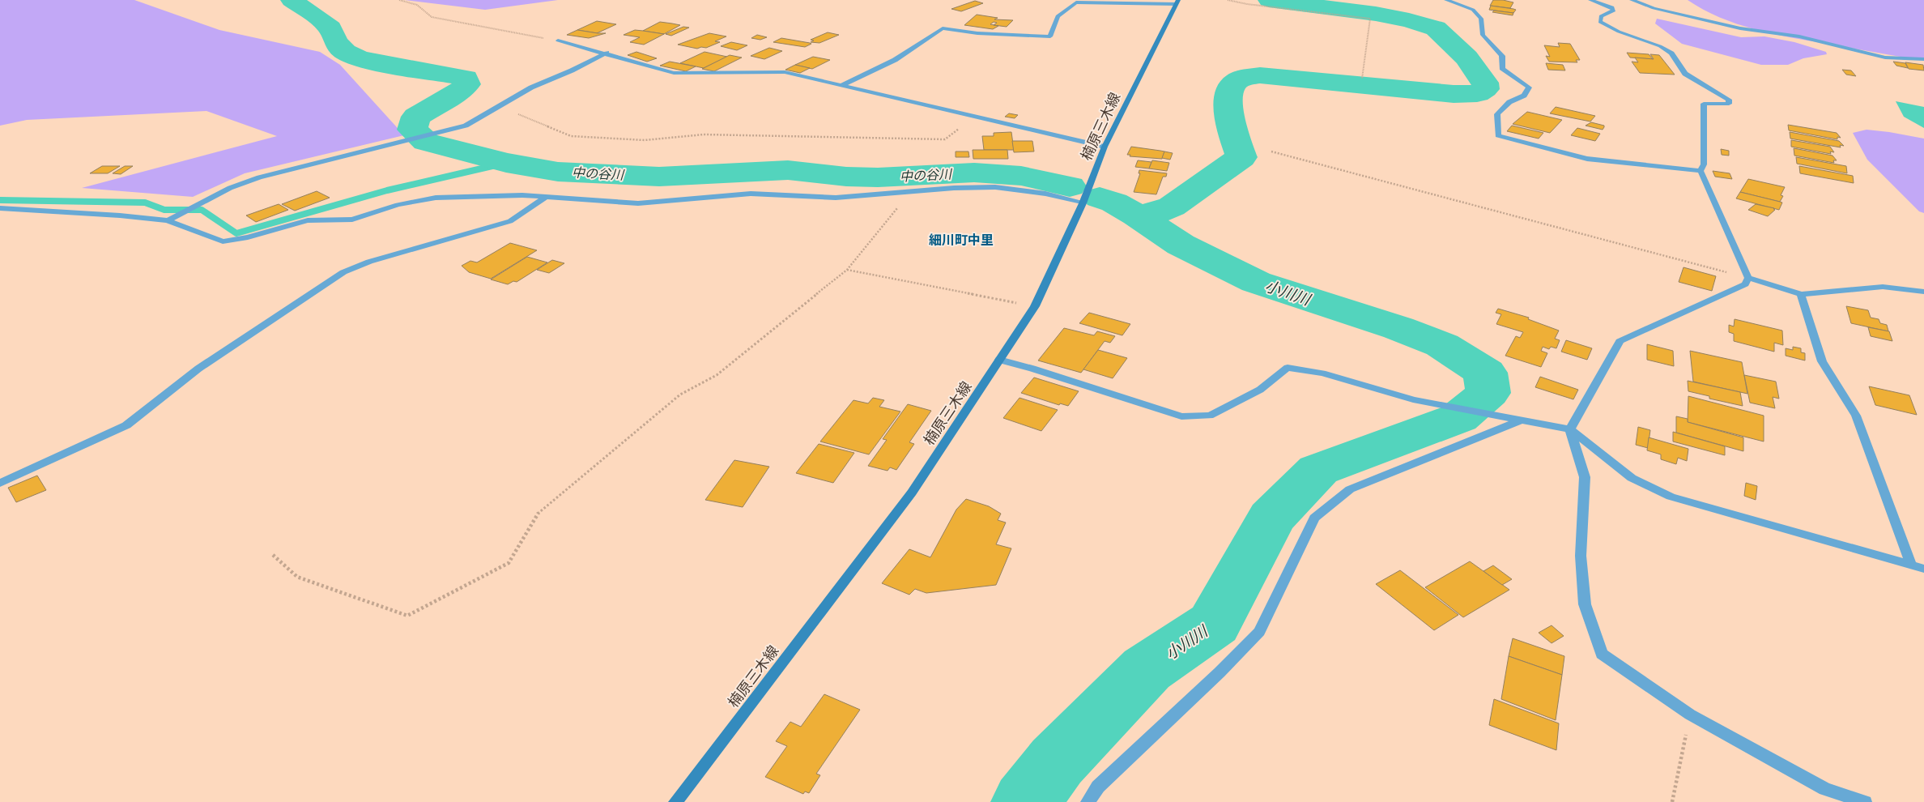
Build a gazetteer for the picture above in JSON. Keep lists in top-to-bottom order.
{
  "streets": {
    "main road": ["楠原三木線"]
  },
  "districts": ["細川町中里"],
  "water": ["中の谷川", "小川川"]
}
